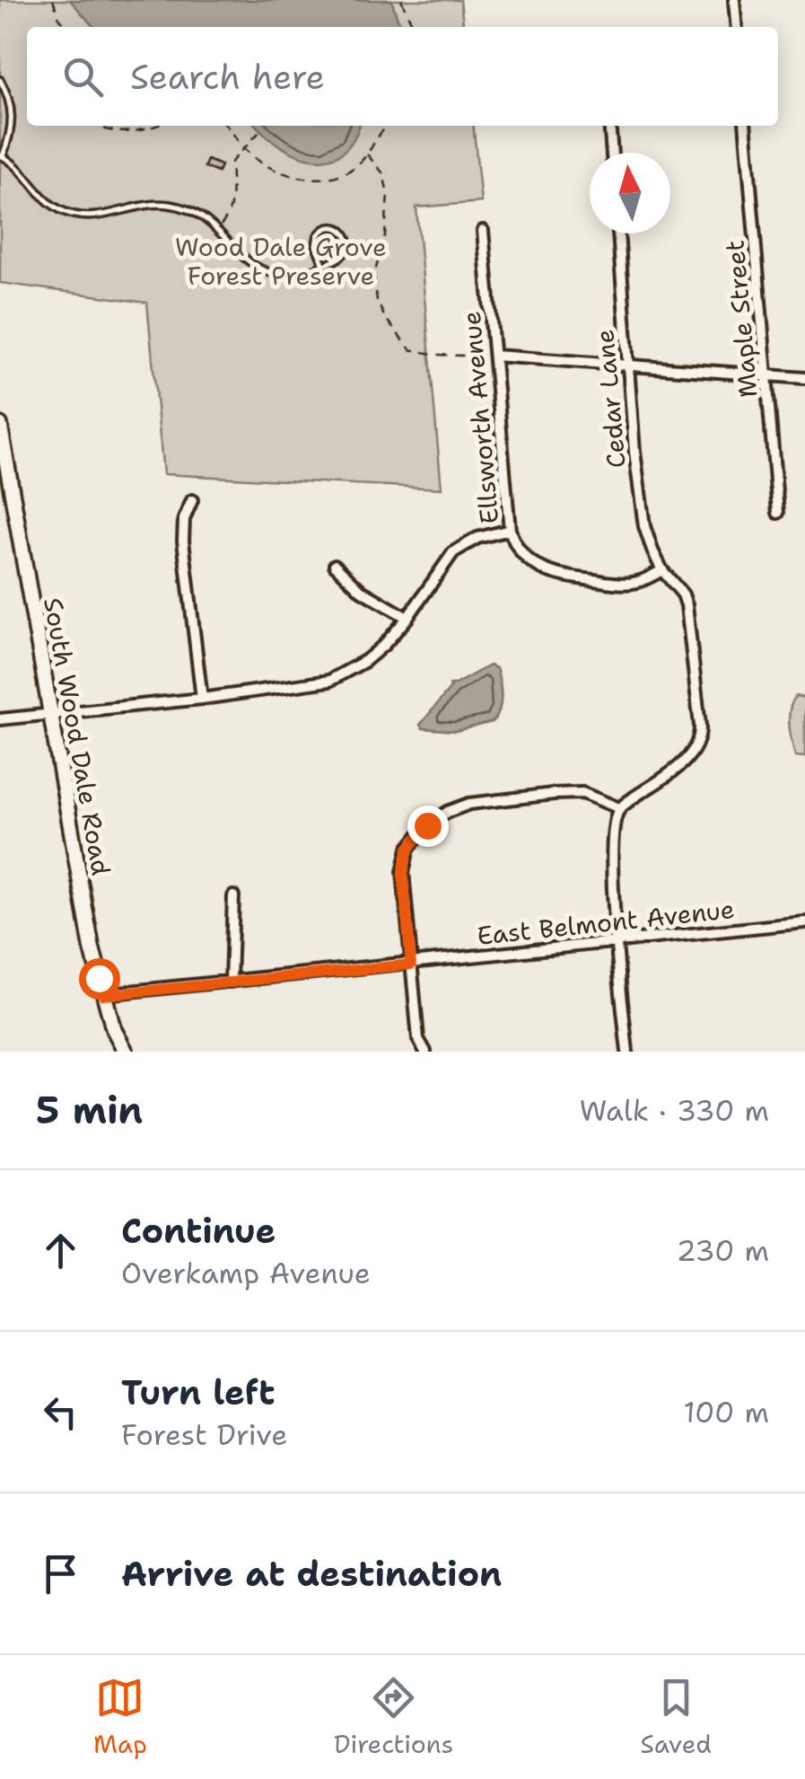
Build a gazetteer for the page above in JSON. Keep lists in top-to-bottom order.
{
  "streets": {
    "main road": ["South Wood Dale Road"],
    "street": [
      "Maple Street",
      "Cedar Lane",
      "Ellsworth Avenue",
      "East Belmont Avenue"
    ]
  },
  "crossings": [
    ["Cedar Lane", "Ellsworth Avenue"],
    ["South Wood Dale Road", "East Belmont Avenue"]
  ],
  "parks": ["Wood Dale Grove Forest Preserve"],
  "north": "top",
  "page": {
    "search": "Search here",
    "heading": ["5 min", "Walk · 330 m"],
    "list": [
      ["Continue", "Overkamp Avenue", "230 m"],
      ["Turn left", "Forest Drive", "100 m"],
      "Arrive at destination"
    ],
    "nav": ["Map", "Directions", "Saved"]
  }
}
